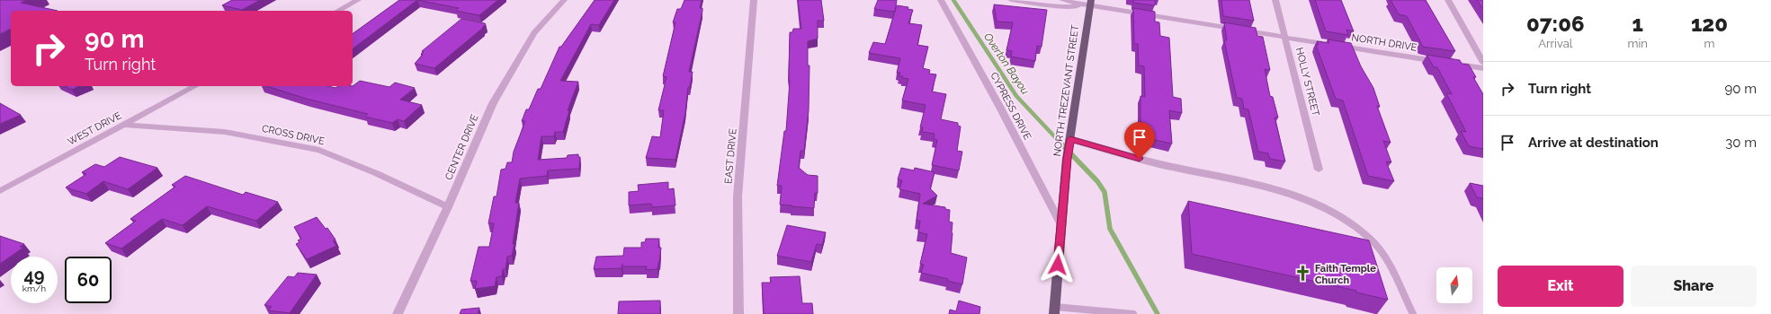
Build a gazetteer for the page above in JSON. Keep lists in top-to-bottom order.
{
  "streets": {
    "main road": ["NORTH TREZEVANT STREET"],
    "street": [
      "NORTH DRIVE",
      "HOLLY STREET",
      "CYPRESS DRIVE",
      "WEST DRIVE",
      "CROSS DRIVE",
      "CENTER DRIVE",
      "EAST DRIVE"
    ]
  },
  "crossings": [
    ["NORTH DRIVE", "HOLLY STREET"],
    ["NORTH DRIVE", "NORTH TREZEVANT STREET"],
    ["NORTH TREZEVANT STREET", "CYPRESS DRIVE"],
    ["WEST DRIVE", "CROSS DRIVE"],
    ["CROSS DRIVE", "CENTER DRIVE"]
  ],
  "water": ["Overton Bayou"],
  "places": {
    "church": ["Faith Temple Church"]
  },
  "north": "top",
  "page": {
    "eta": [
      "07:06",
      "Arrival",
      "1",
      "min",
      "120",
      "m"
    ],
    "turn": ["90 m", "Turn right"],
    "list": [
      {
        "name": "Turn right",
        "value": "90 m"
      },
      {
        "name": "Arrive at destination",
        "value": "30 m"
      }
    ],
    "speed": "49 km/h",
    "limit": "60",
    "buttons": ["Exit", "Share"]
  }
}
